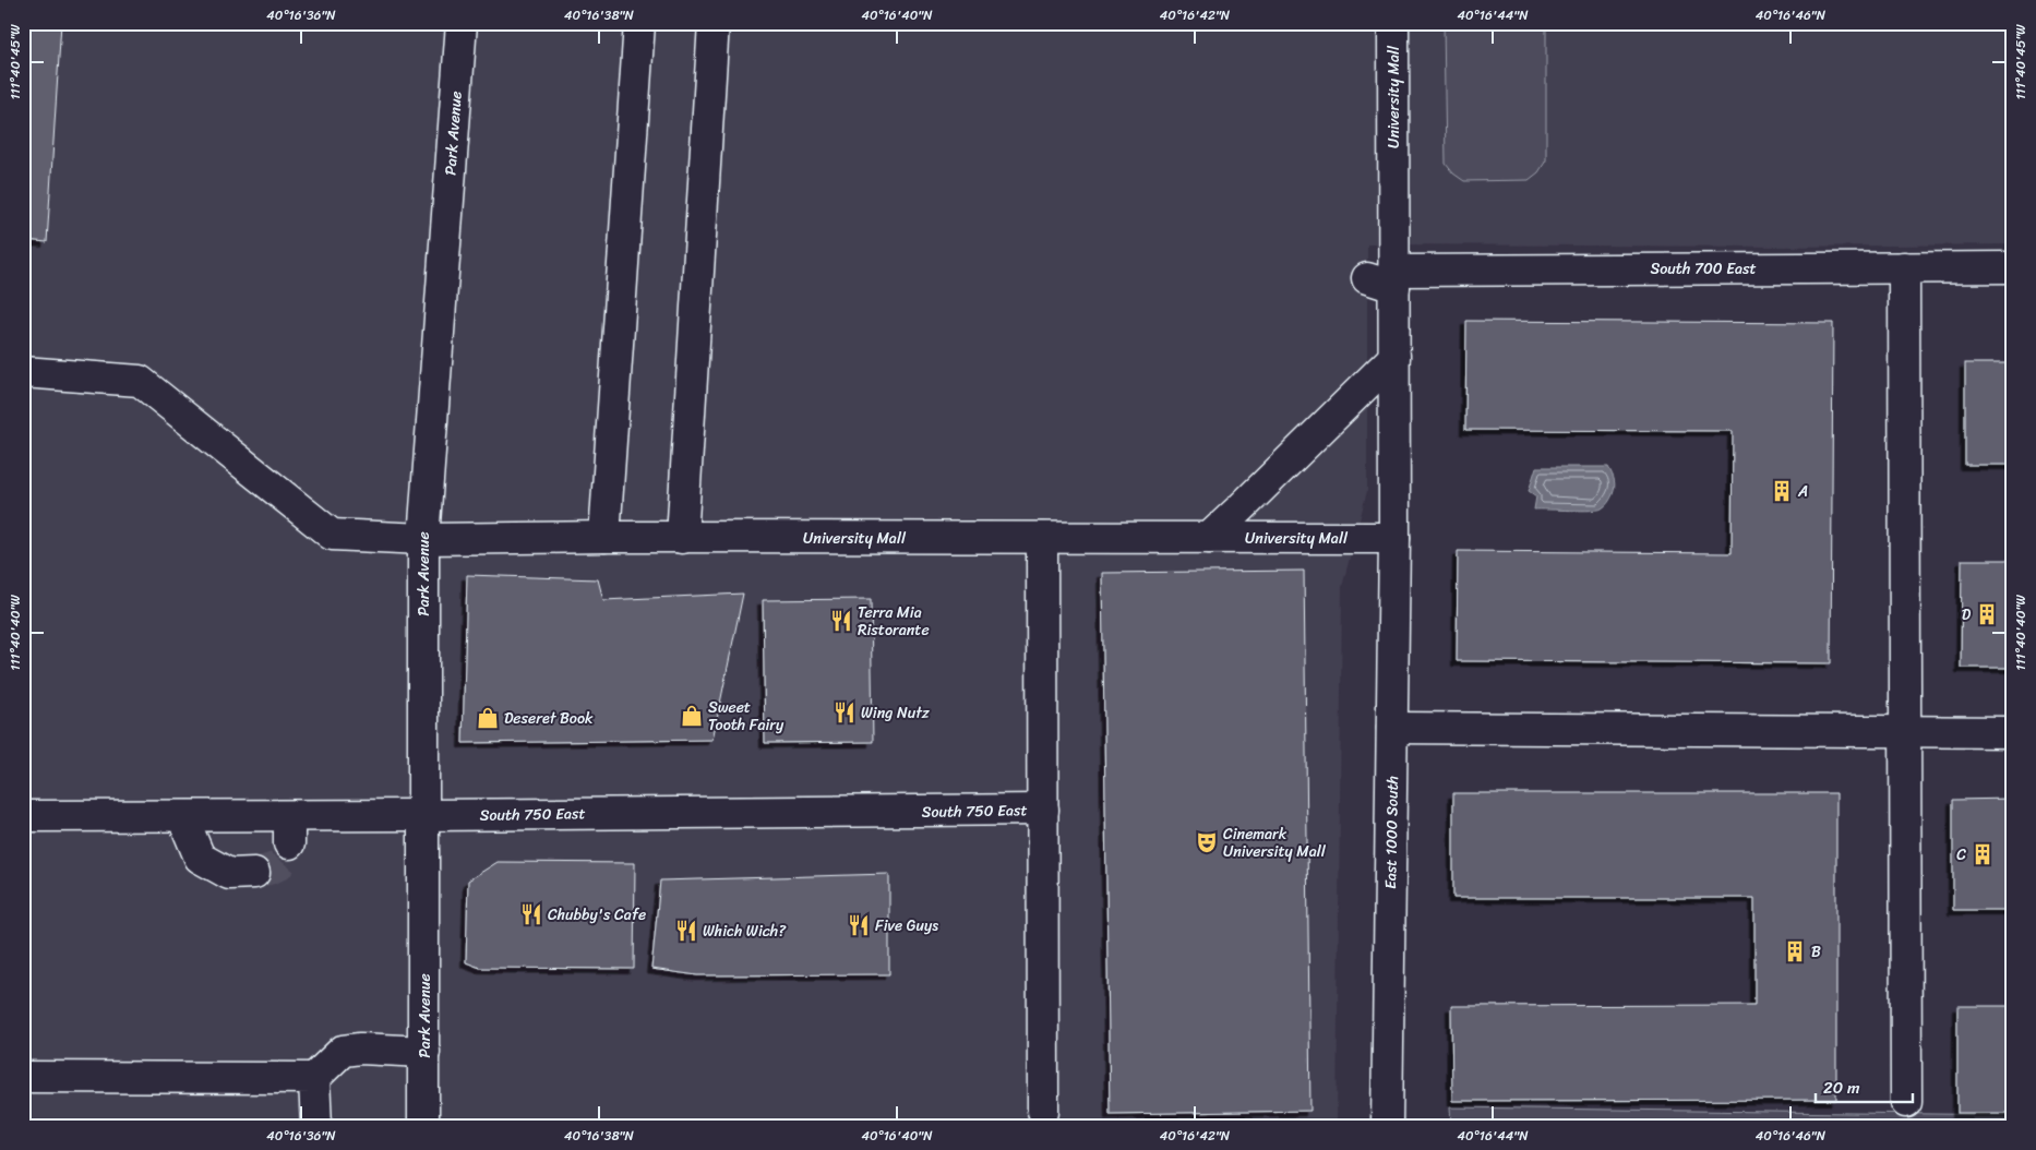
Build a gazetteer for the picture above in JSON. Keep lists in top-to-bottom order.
{
  "streets": {
    "street": [
      "University Mall",
      "Park Avenue",
      "South 700 East",
      "South 750 East",
      "East 1000 South"
    ]
  },
  "crossings": [
    ["University Mall", "Park Avenue"],
    ["University Mall", "South 700 East"],
    ["University Mall", "East 1000 South"],
    ["Park Avenue", "South 750 East"]
  ],
  "places": {
    "building": [
      "A",
      "D",
      "C",
      "B"
    ],
    "restaurant": [
      "Terra Mia Ristorante",
      "Wing Nutz",
      "Chubby's Cafe",
      "Five Guys",
      "Which Wich?"
    ],
    "shop": ["Sweet Tooth Fairy", "Deseret Book"],
    "theatre": ["Cinemark University Mall"]
  },
  "scale_bar": "20 m",
  "coordinates": [
    "40°16'36\"N",
    "40°16'38\"N",
    "40°16'40\"N",
    "40°16'42\"N",
    "40°16'44\"N",
    "40°16'46\"N",
    "111°40'45\"W",
    "111°40'40\"W"
  ]
}
